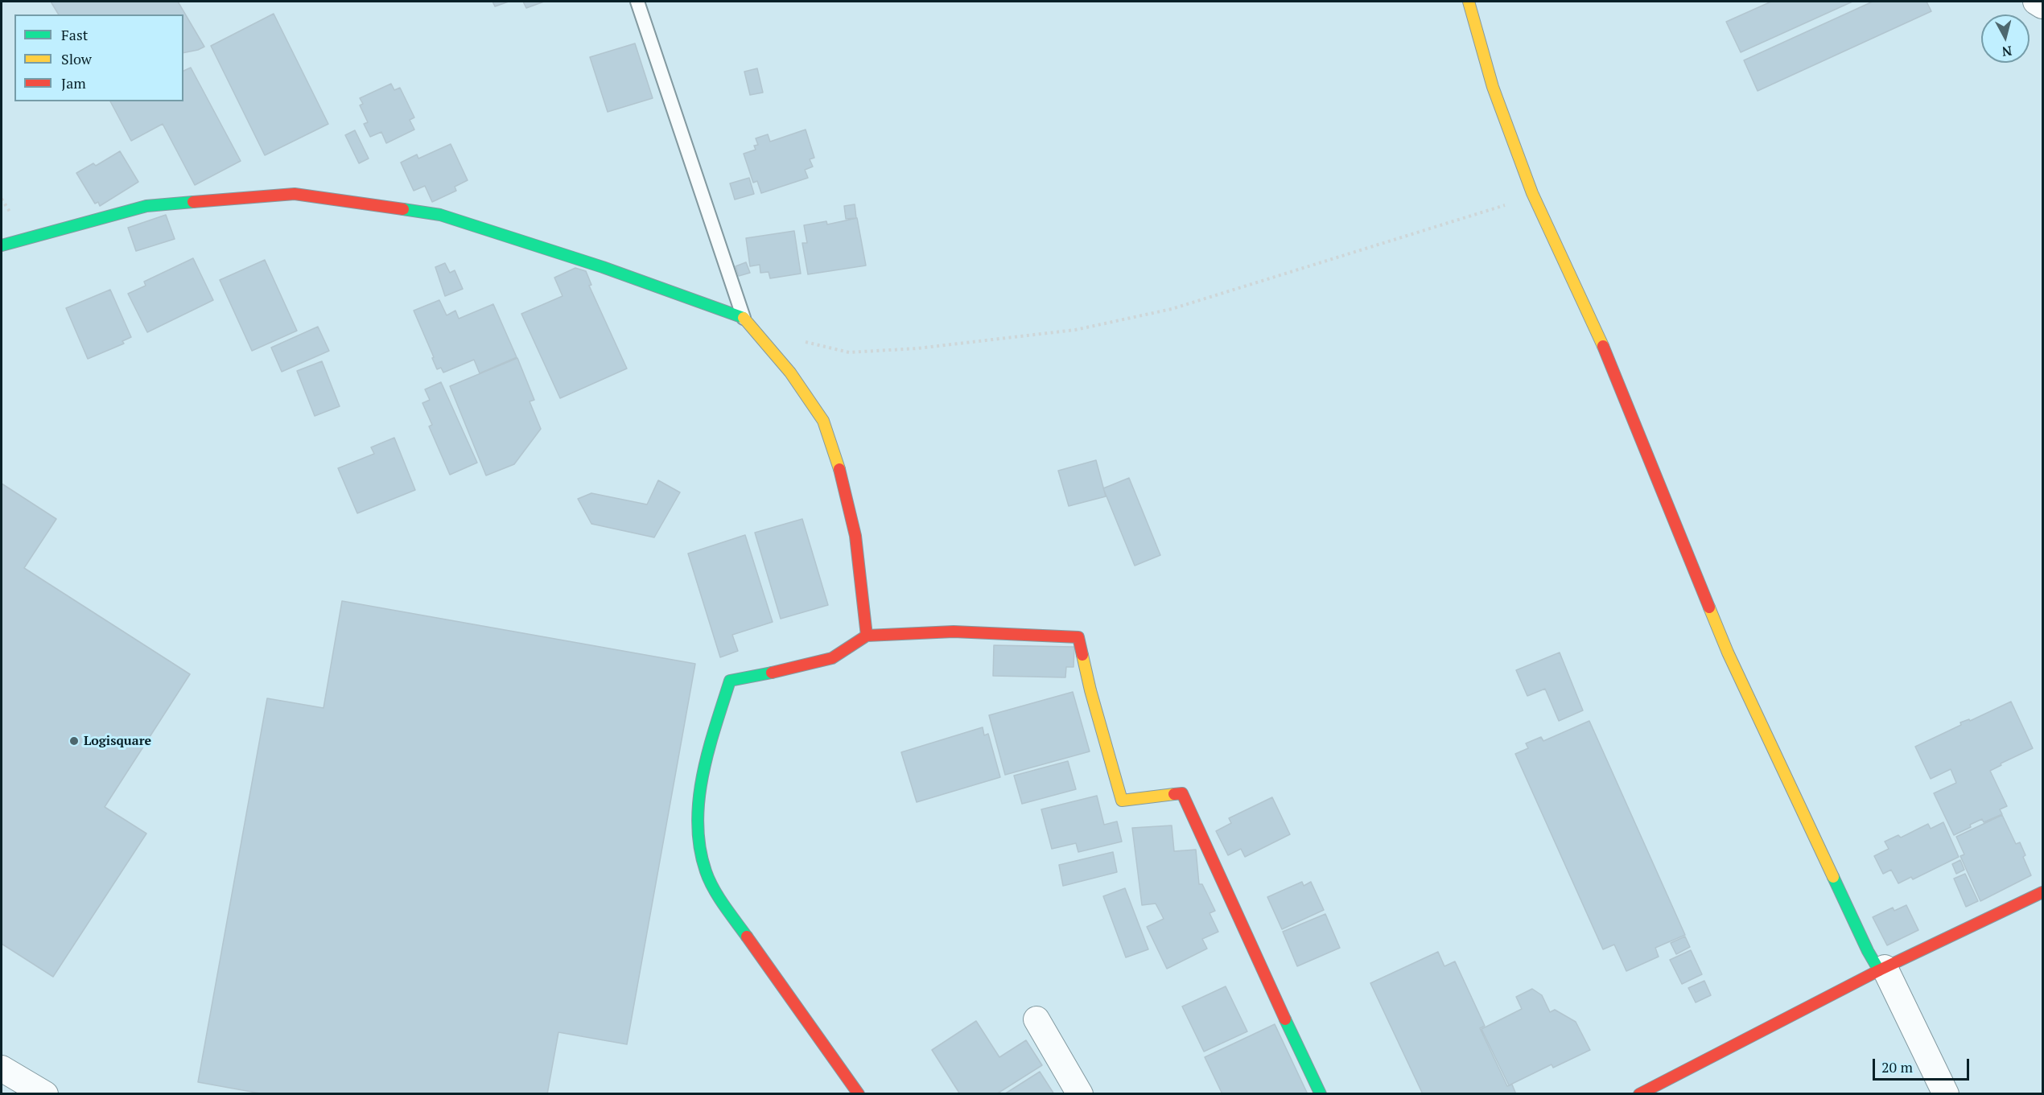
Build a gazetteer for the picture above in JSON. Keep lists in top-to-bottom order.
{
  "places": ["Logisquare"],
  "legend": ["Fast", "Slow", "Jam"],
  "scale_bar": "20 m",
  "north": "bottom"
}
